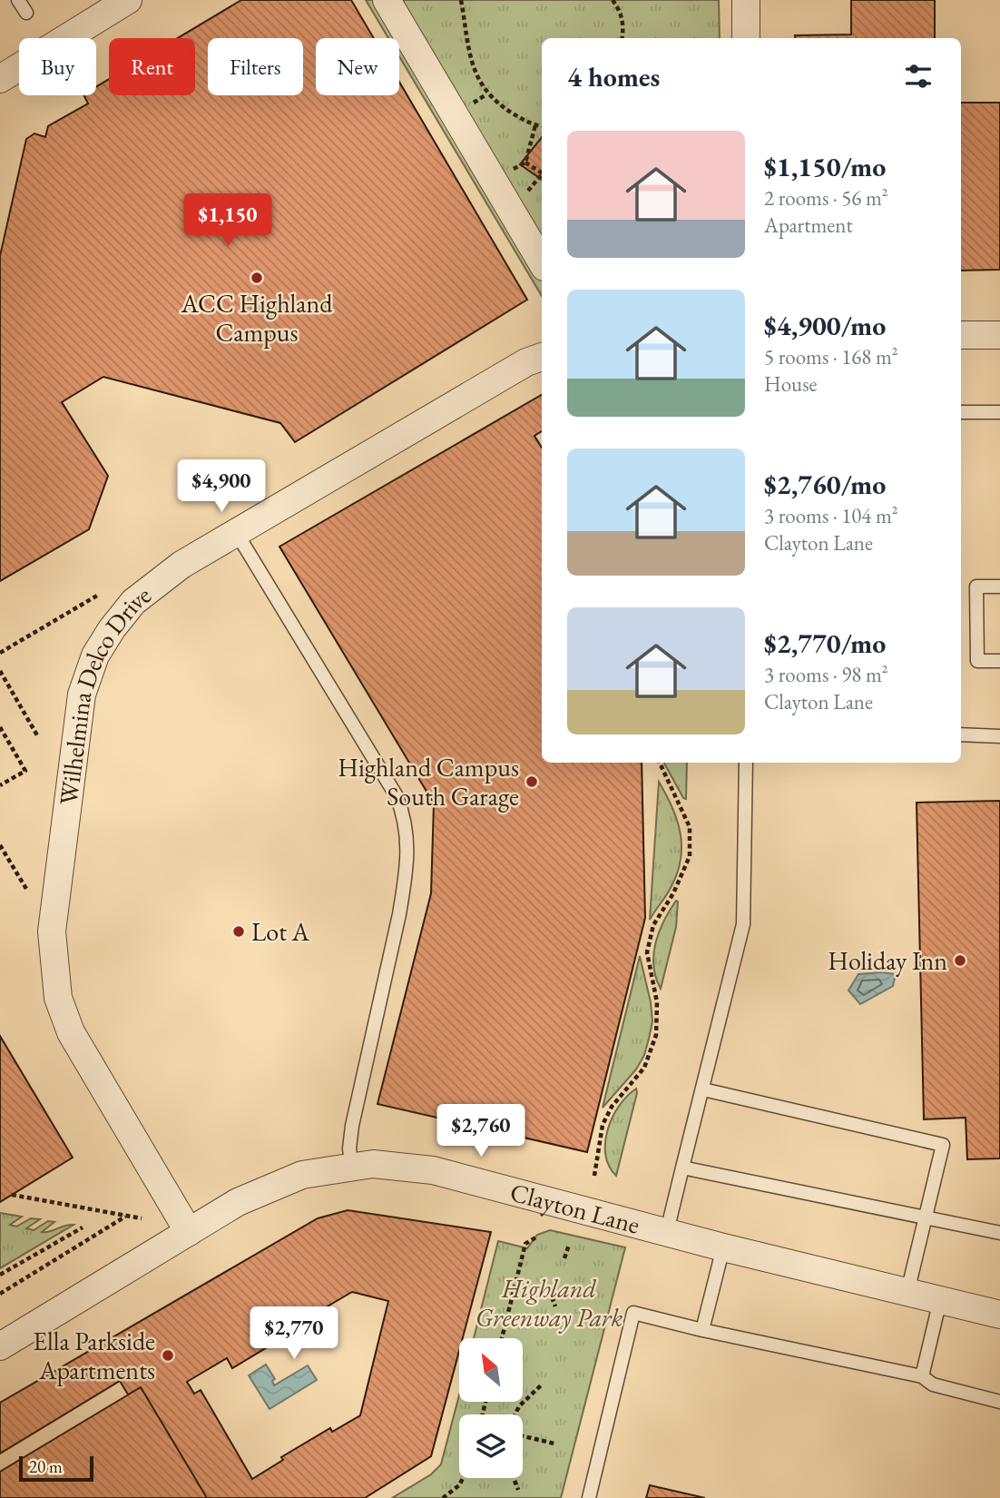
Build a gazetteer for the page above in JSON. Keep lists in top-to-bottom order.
{
  "streets": {
    "street": ["Wilhelmina Delco Drive", "Clayton Lane"]
  },
  "crossings": [
    ["Wilhelmina Delco Drive", "Clayton Lane"]
  ],
  "parks": ["Highland Greenway Park"],
  "places": [
    "ACC Highland Campus",
    "Highland Campus South Garage",
    "Lot A",
    "Holiday Inn",
    "Ella Parkside Apartments"
  ],
  "scale_bar": "20 m",
  "north": "top left",
  "page": {
    "chip": [
      "Buy",
      "Rent",
      "Filters",
      "New"
    ],
    "heading": "4 homes",
    "list": [
      {
        "name": "$1,150/mo",
        "note": "2 rooms · 56 m² · Apartment"
      },
      {
        "name": "$4,900/mo",
        "note": "5 rooms · 168 m² · House"
      },
      {
        "name": "$2,760/mo",
        "note": "3 rooms · 104 m² · Clayton Lane"
      },
      {
        "name": "$2,770/mo",
        "note": "3 rooms · 98 m² · Clayton Lane"
      }
    ],
    "price": [
      "$1,150",
      "$4,900",
      "$2,760",
      "$2,770"
    ],
    "scale": "20 m"
  }
}
